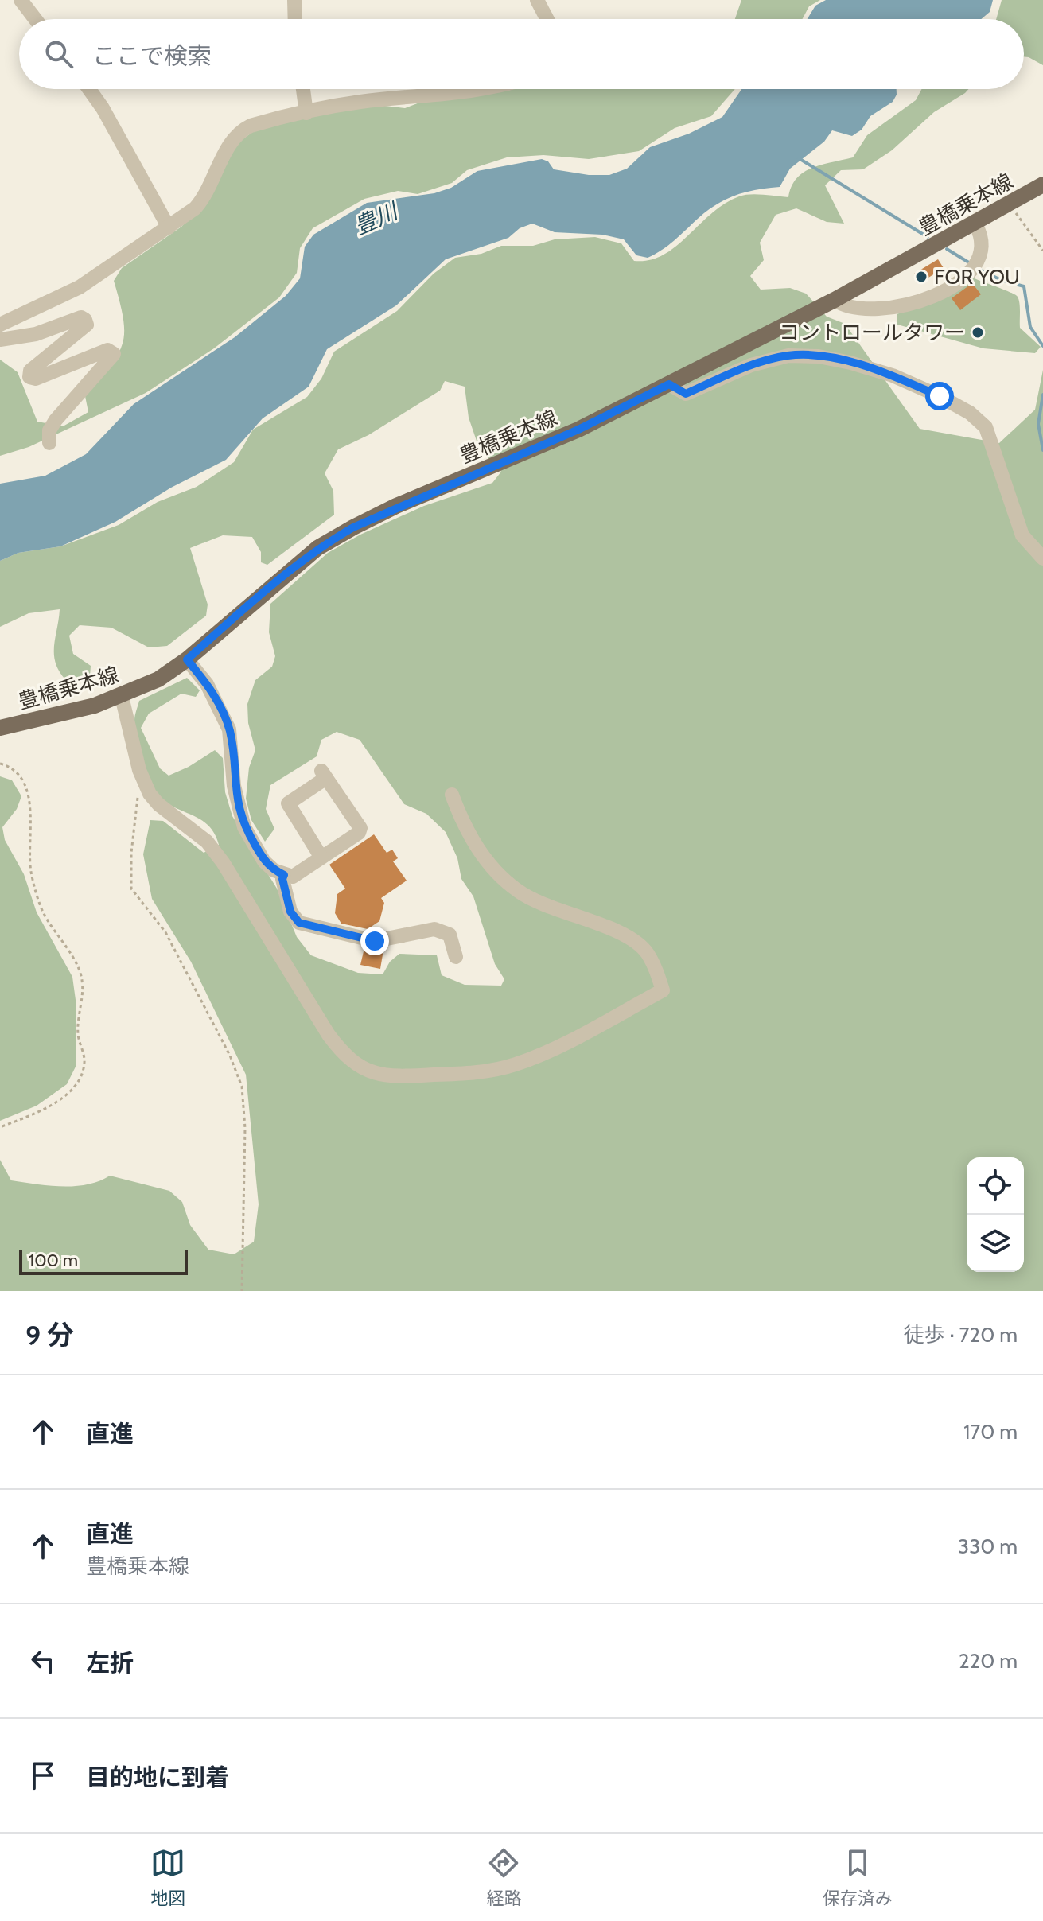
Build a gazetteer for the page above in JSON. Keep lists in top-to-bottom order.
{
  "streets": {
    "main road": ["豊橋乗本線"]
  },
  "water": ["豊川"],
  "places": ["FOR YOU", "コントロールタワー"],
  "scale_bar": "100 m",
  "page": {
    "search": "ここで検索",
    "scale": "100 m",
    "heading": ["9 分", "徒歩 · 720 m"],
    "list": [
      ["直進", "170 m"],
      ["直進", "豊橋乗本線", "330 m"],
      ["左折", "220 m"],
      "目的地に到着"
    ],
    "nav": ["地図", "経路", "保存済み"]
  }
}
